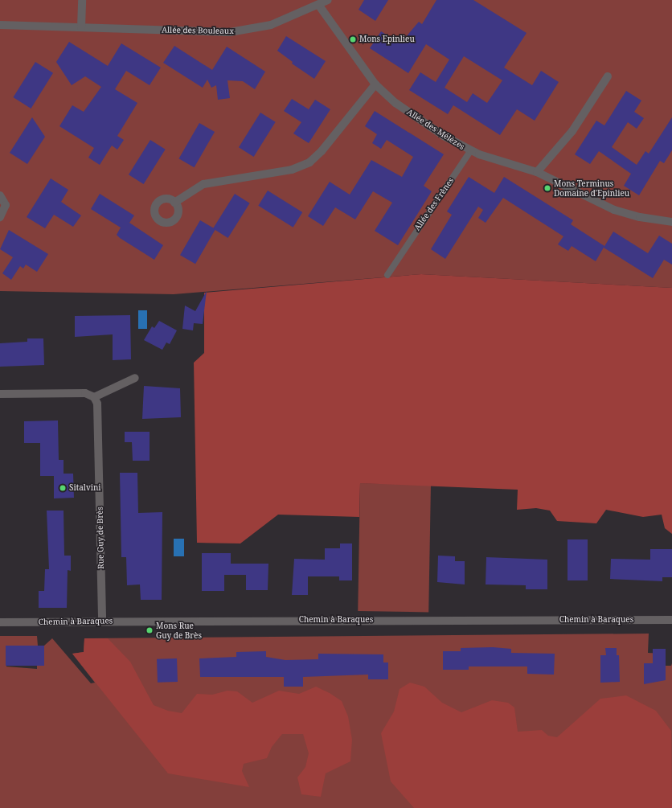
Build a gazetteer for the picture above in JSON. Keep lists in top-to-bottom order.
{
  "streets": {
    "street": [
      "Allée des Bouleaux",
      "Allée des Mélèzes",
      "Rue Guy de Brès",
      "Chemin à Baraques"
    ],
    "lane": ["Allée des Frênes"]
  },
  "crossings": [
    ["Allée des Bouleaux", "Allée des Mélèzes"],
    ["Allée des Mélèzes", "Allée des Frênes"],
    ["Rue Guy de Brès", "Chemin à Baraques"]
  ],
  "places": [
    "Mons Epinlieu",
    "Mons Terminus Domaine d'Epinlieu",
    "Sitalvini",
    "Mons Rue Guy de Brès"
  ]
}
